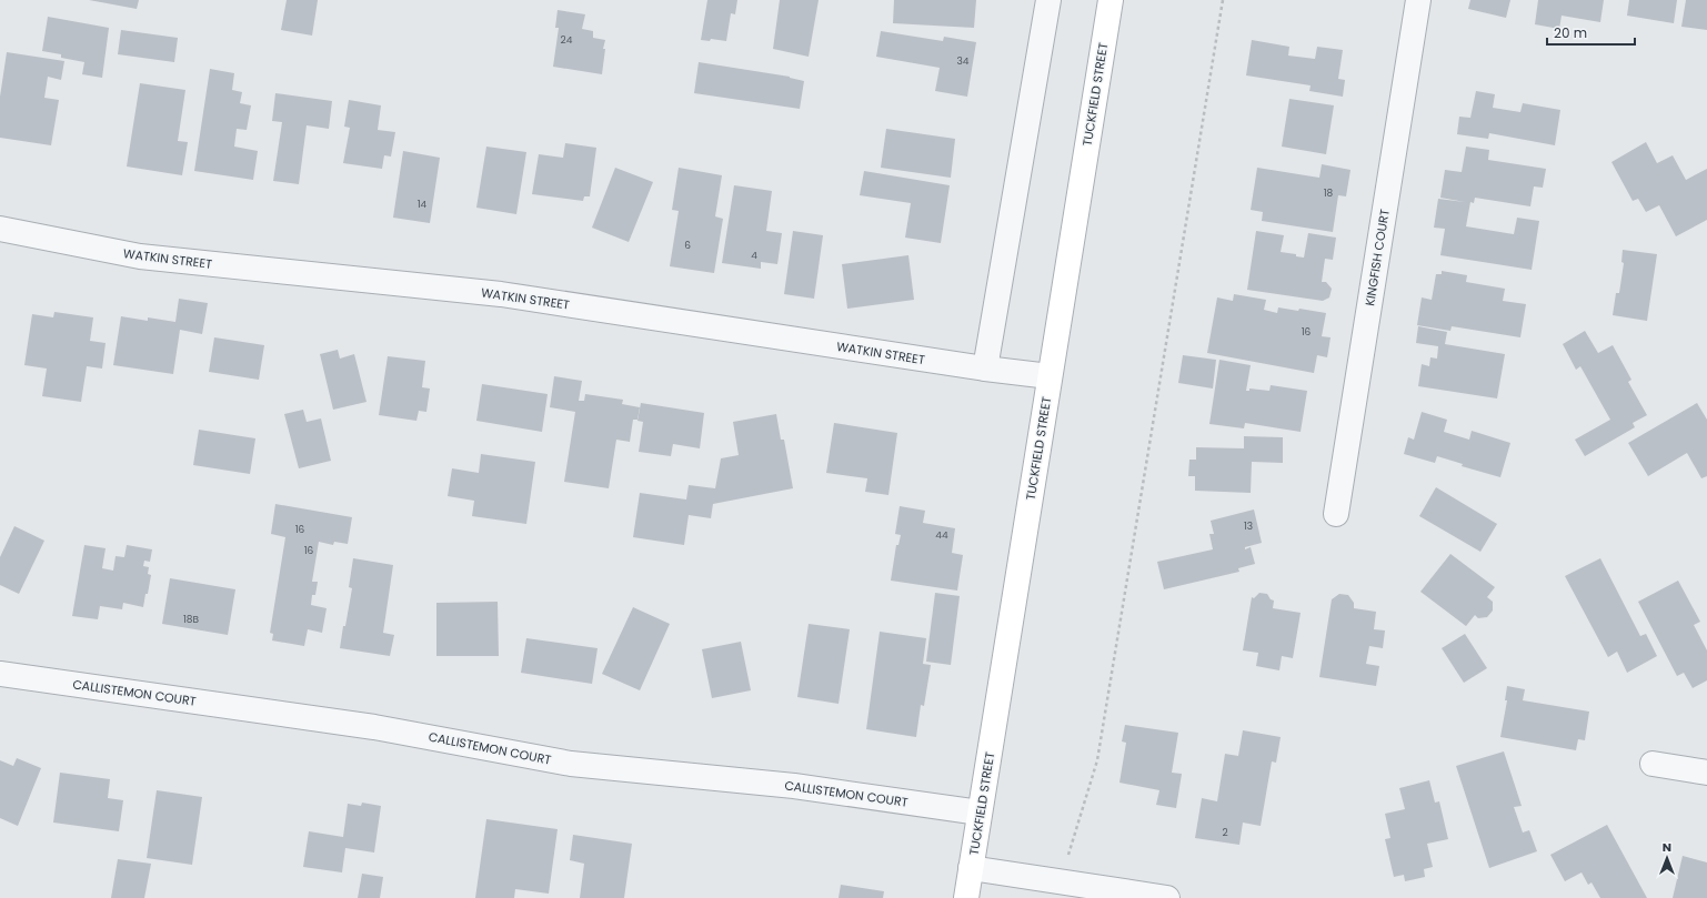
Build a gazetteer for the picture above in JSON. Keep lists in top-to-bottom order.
{
  "streets": {
    "main road": ["TUCKFIELD STREET"],
    "street": ["KINGFISH COURT", "WATKIN STREET", "CALLISTEMON COURT"]
  },
  "crossings": [
    ["TUCKFIELD STREET", "WATKIN STREET"],
    ["TUCKFIELD STREET", "CALLISTEMON COURT"]
  ],
  "house_numbers": [
    "24",
    "34",
    "18",
    "14",
    "6",
    "4",
    "16",
    "13",
    "16",
    "44",
    "16",
    "18B",
    "2"
  ],
  "scale_bar": "20 m",
  "north": "top"
}
